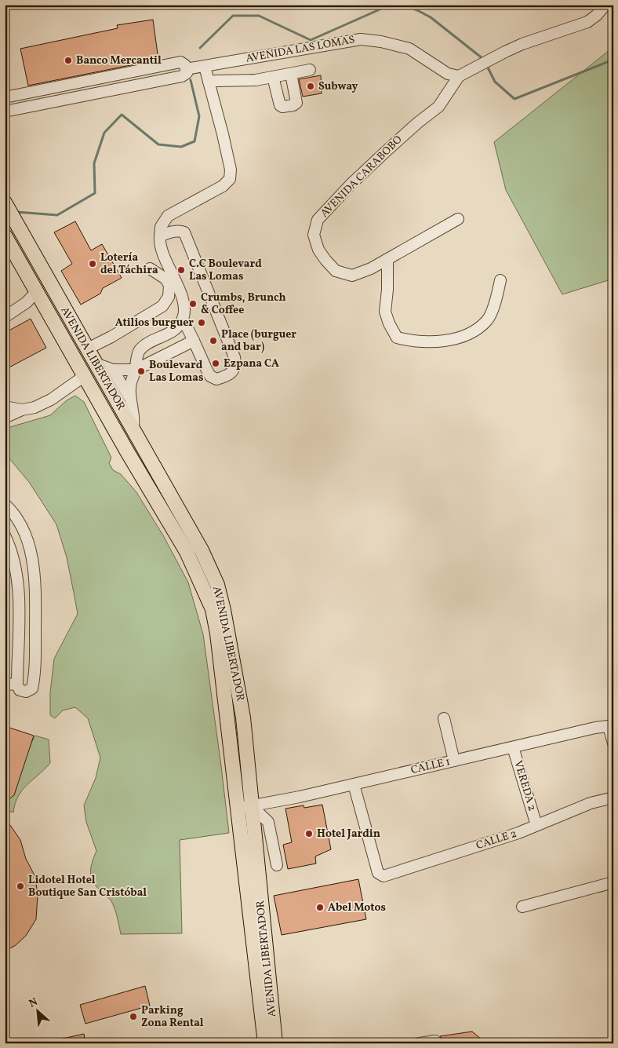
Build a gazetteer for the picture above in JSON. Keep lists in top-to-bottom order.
{
  "streets": {
    "main road": ["AVENIDA LIBERTADOR"],
    "street": [
      "AVENIDA LAS LOMAS",
      "AVENIDA CARABOBO",
      "CALLE 1",
      "VEREDA 2",
      "CALLE 2"
    ]
  },
  "crossings": [
    ["AVENIDA LAS LOMAS", "AVENIDA CARABOBO"],
    ["AVENIDA LIBERTADOR", "CALLE 1"],
    ["CALLE 1", "VEREDA 2"],
    ["CALLE 1", "CALLE 2"],
    ["VEREDA 2", "CALLE 2"]
  ],
  "places": [
    "Banco Mercantil",
    "Subway",
    "Lotería del Táchira",
    "C.C Boulevard Las Lomas",
    "Crumbs, Brunch & Coffee",
    "Atilios burguer",
    "Place (burguer and bar)",
    "Ezpana CA",
    "Boulevard Las Lomas",
    "Hotel Jardin",
    "Lidotel Hotel Boutique San Cristóbal",
    "Abel Motos",
    "Parking Zona Rental"
  ],
  "north": "top left"
}
